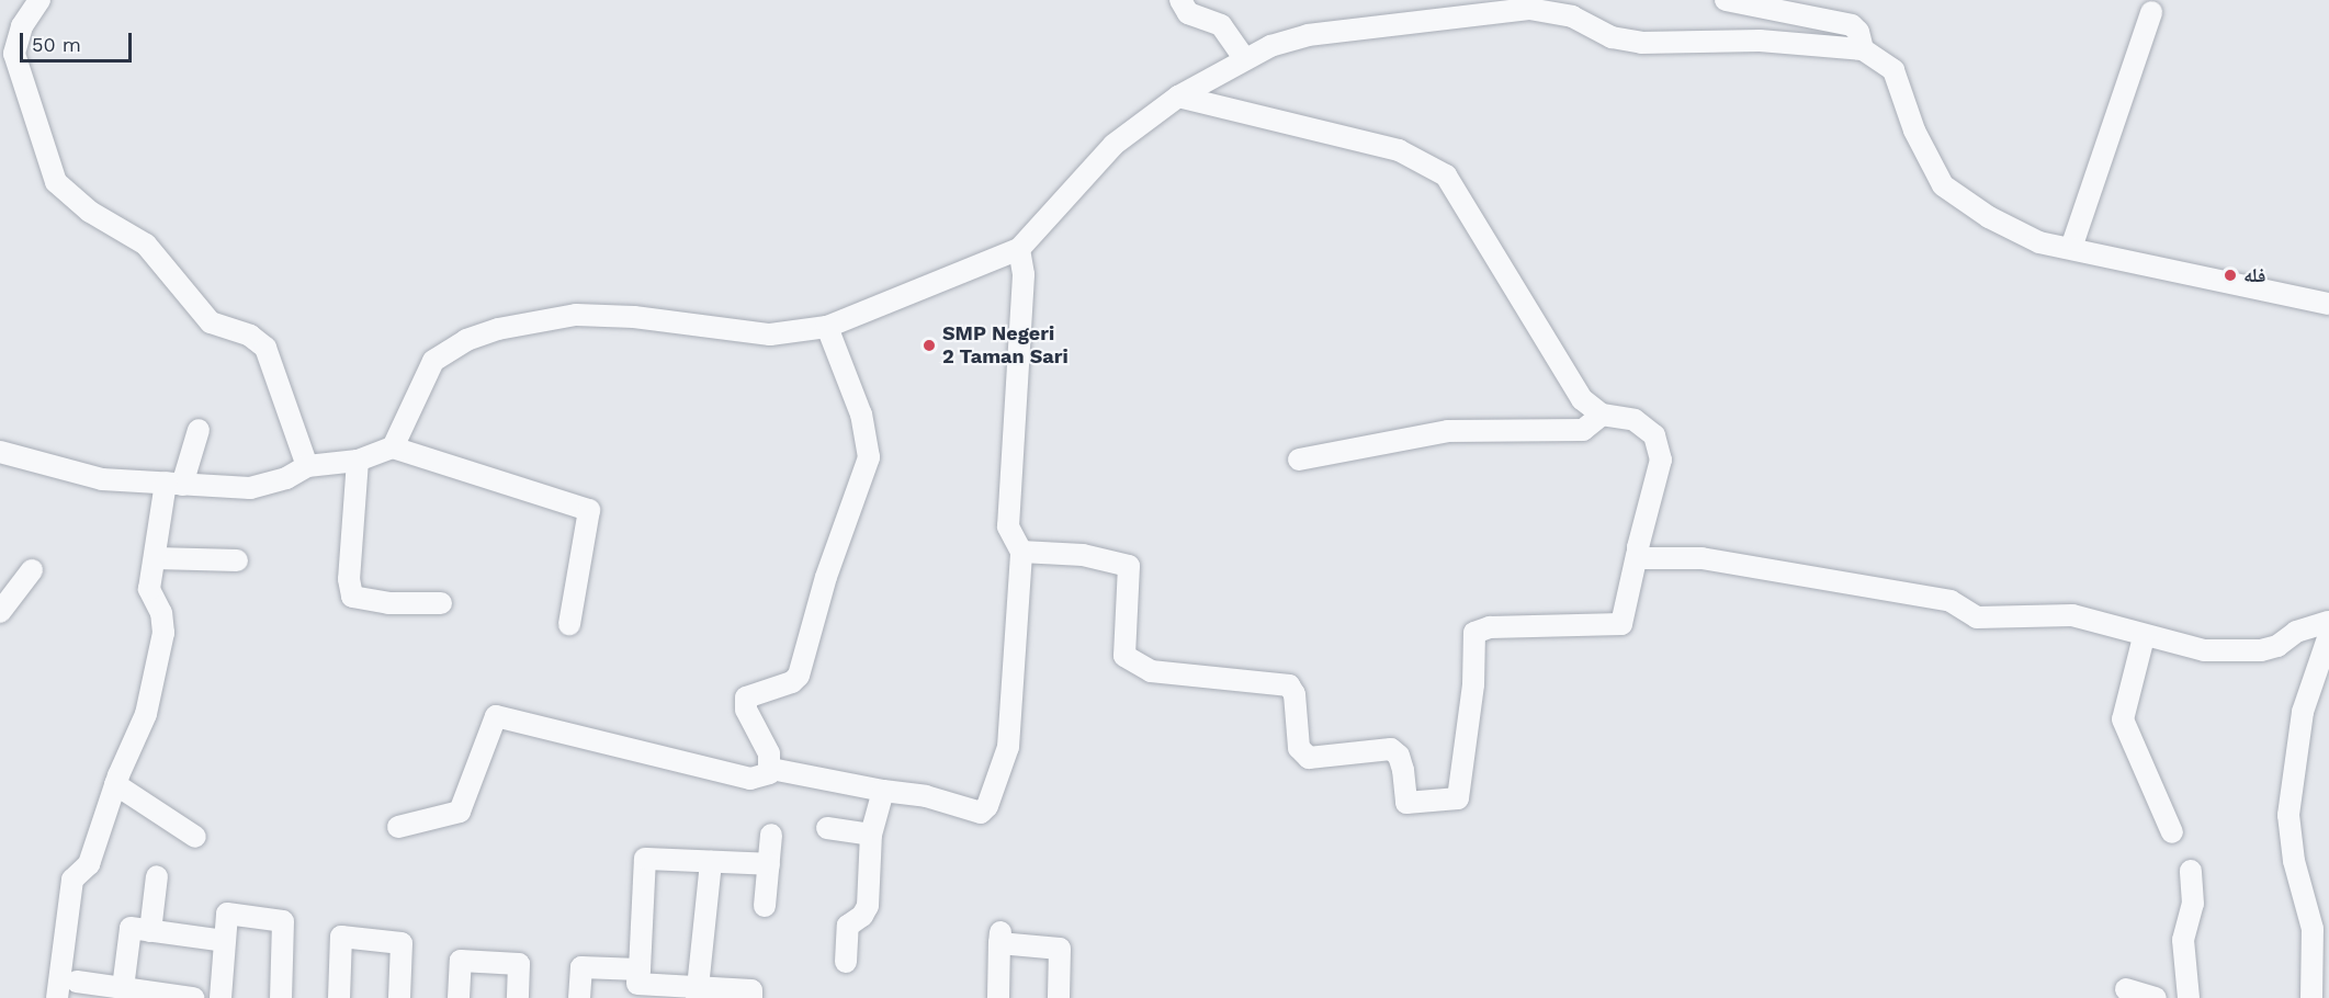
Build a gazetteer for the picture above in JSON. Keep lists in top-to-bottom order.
{
  "places": ["فله", "SMP Negeri 2 Taman Sari"],
  "scale_bar": "50 m"
}
